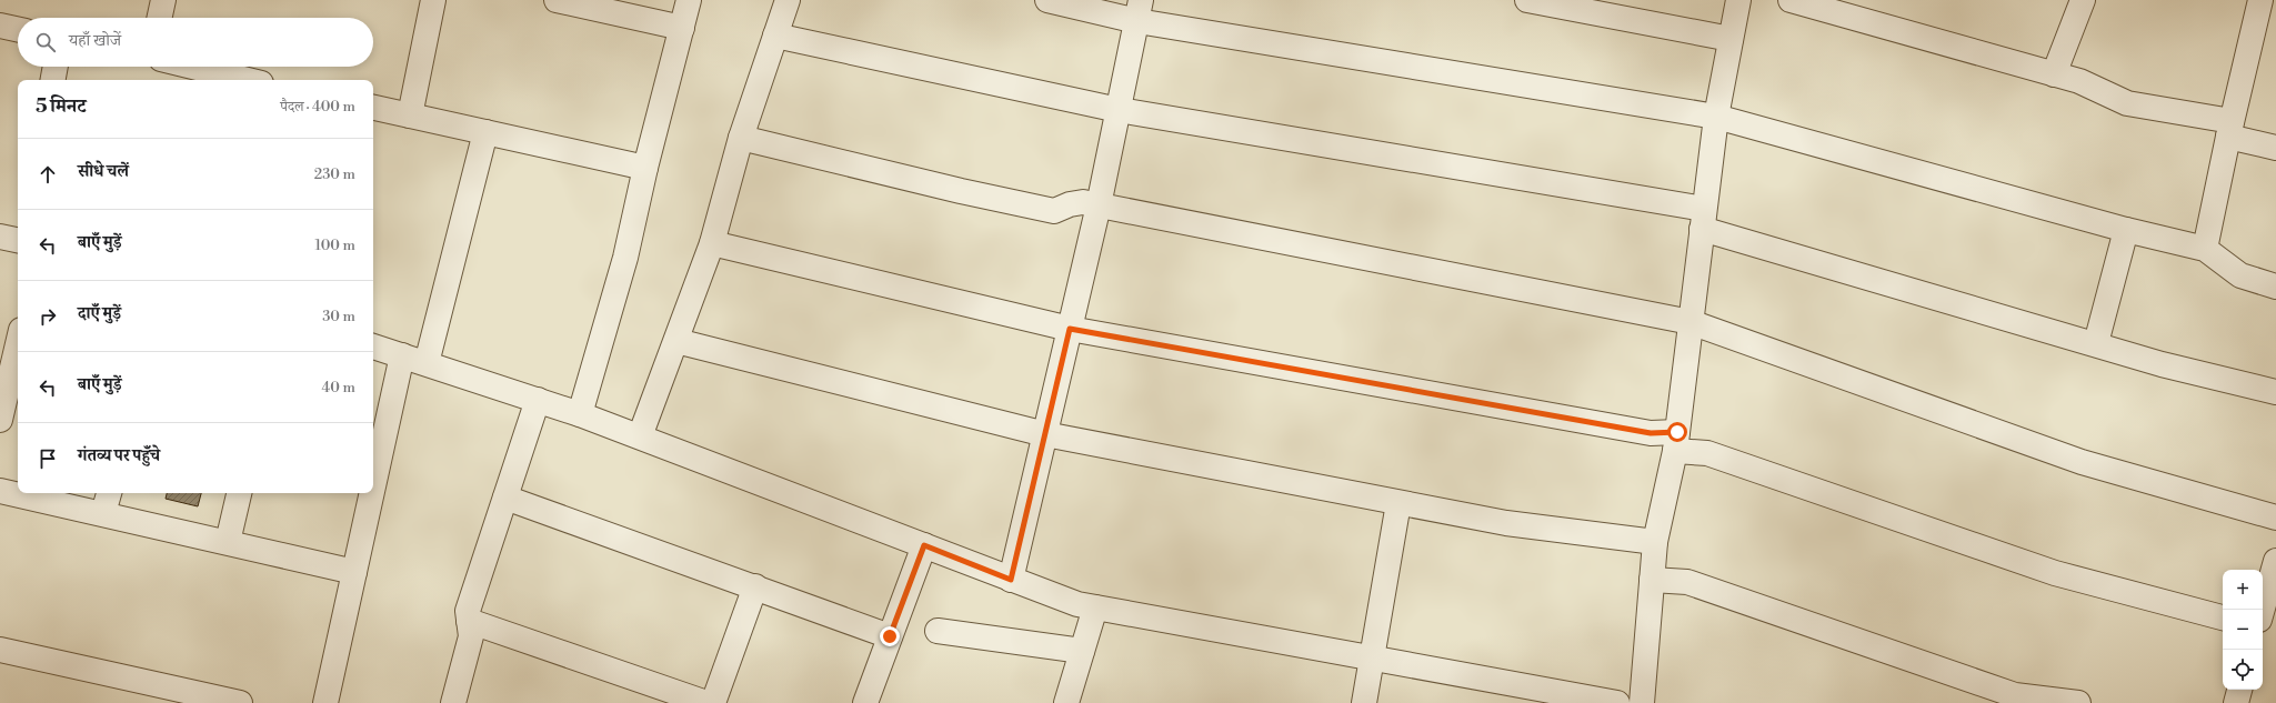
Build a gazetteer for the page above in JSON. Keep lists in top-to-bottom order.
{
  "page": {
    "search": "यहाँ खोजें",
    "heading": ["5 मिनट", "पैदल · 400 m"],
    "list": [
      ["सीधे चलें", "230 m"],
      ["बाएँ मुड़ें", "100 m"],
      ["दाएँ मुड़ें", "30 m"],
      ["बाएँ मुड़ें", "40 m"],
      "गंतव्य पर पहुँचे"
    ],
    "map_buttons": ["+", "−"]
  }
}
